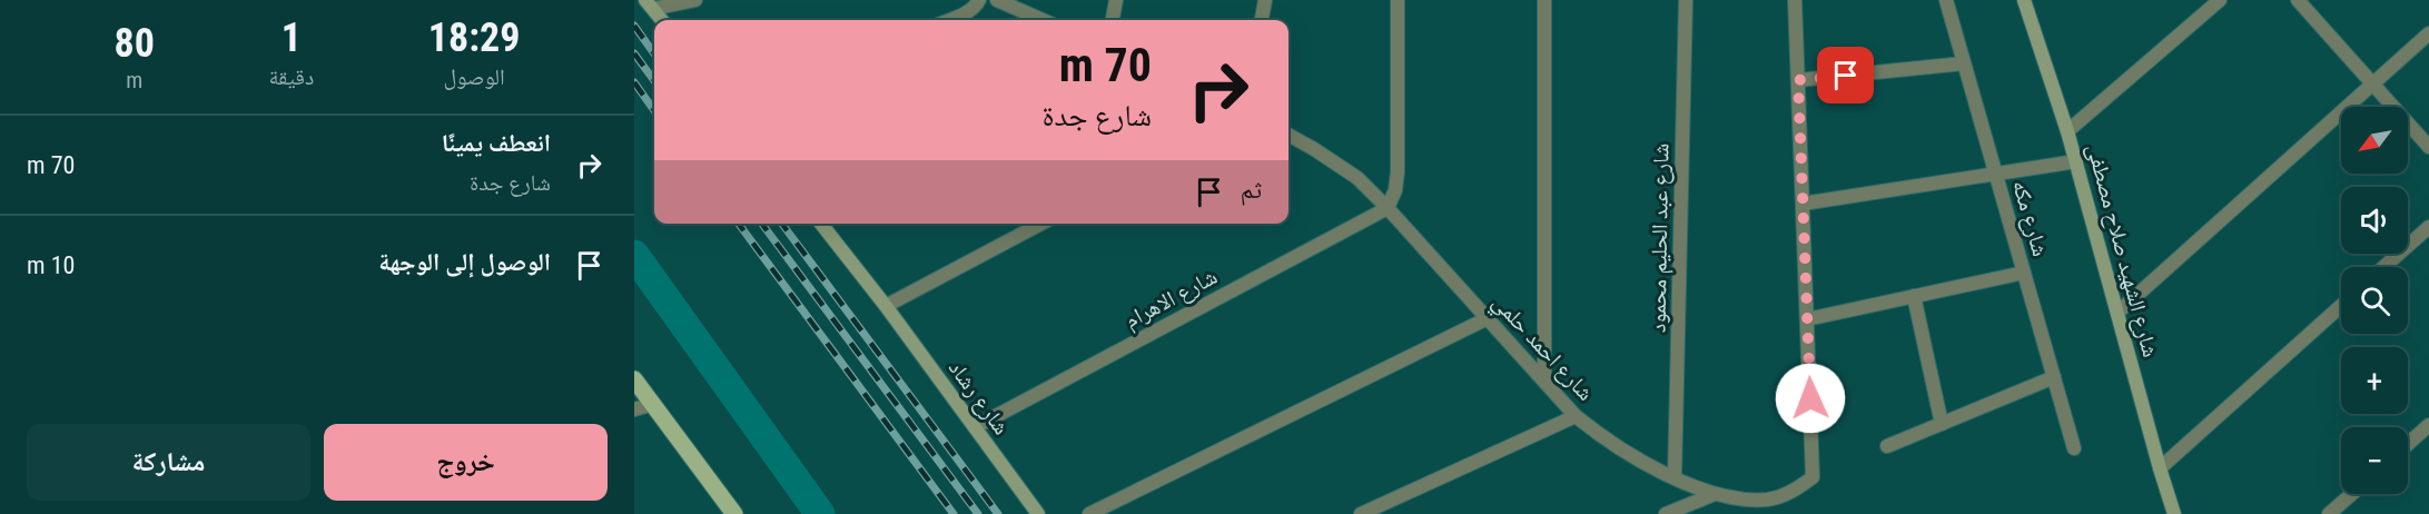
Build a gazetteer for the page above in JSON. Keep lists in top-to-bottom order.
{
  "streets": {
    "main road": ["شارع الشهيد صلاح مصطفى", "شارع رشاد"],
    "street": [
      "شارع مكه",
      "شارع عبد الحليم محمود",
      "شارع الاهرام",
      "شارع احمد حلمي"
    ]
  },
  "crossings": [
    ["شارع عبد الحليم محمود", "شارع احمد حلمي"],
    ["شارع الاهرام", "شارع احمد حلمي"],
    ["شارع الاهرام", "شارع رشاد"]
  ],
  "north": "bottom left",
  "page": {
    "eta": [
      "18:29",
      "الوصول",
      "1",
      "دقيقة",
      "80",
      "m"
    ],
    "turn": ["70 m", "شارع جدة"],
    "map_buttons": ["+", "−"],
    "list": [
      {
        "name": "انعطف يمينًا",
        "note": "شارع جدة",
        "value": "70 m"
      },
      {
        "name": "الوصول إلى الوجهة",
        "value": "10 m"
      }
    ],
    "then": "ثم",
    "buttons": ["خروج", "مشاركة"]
  }
}
